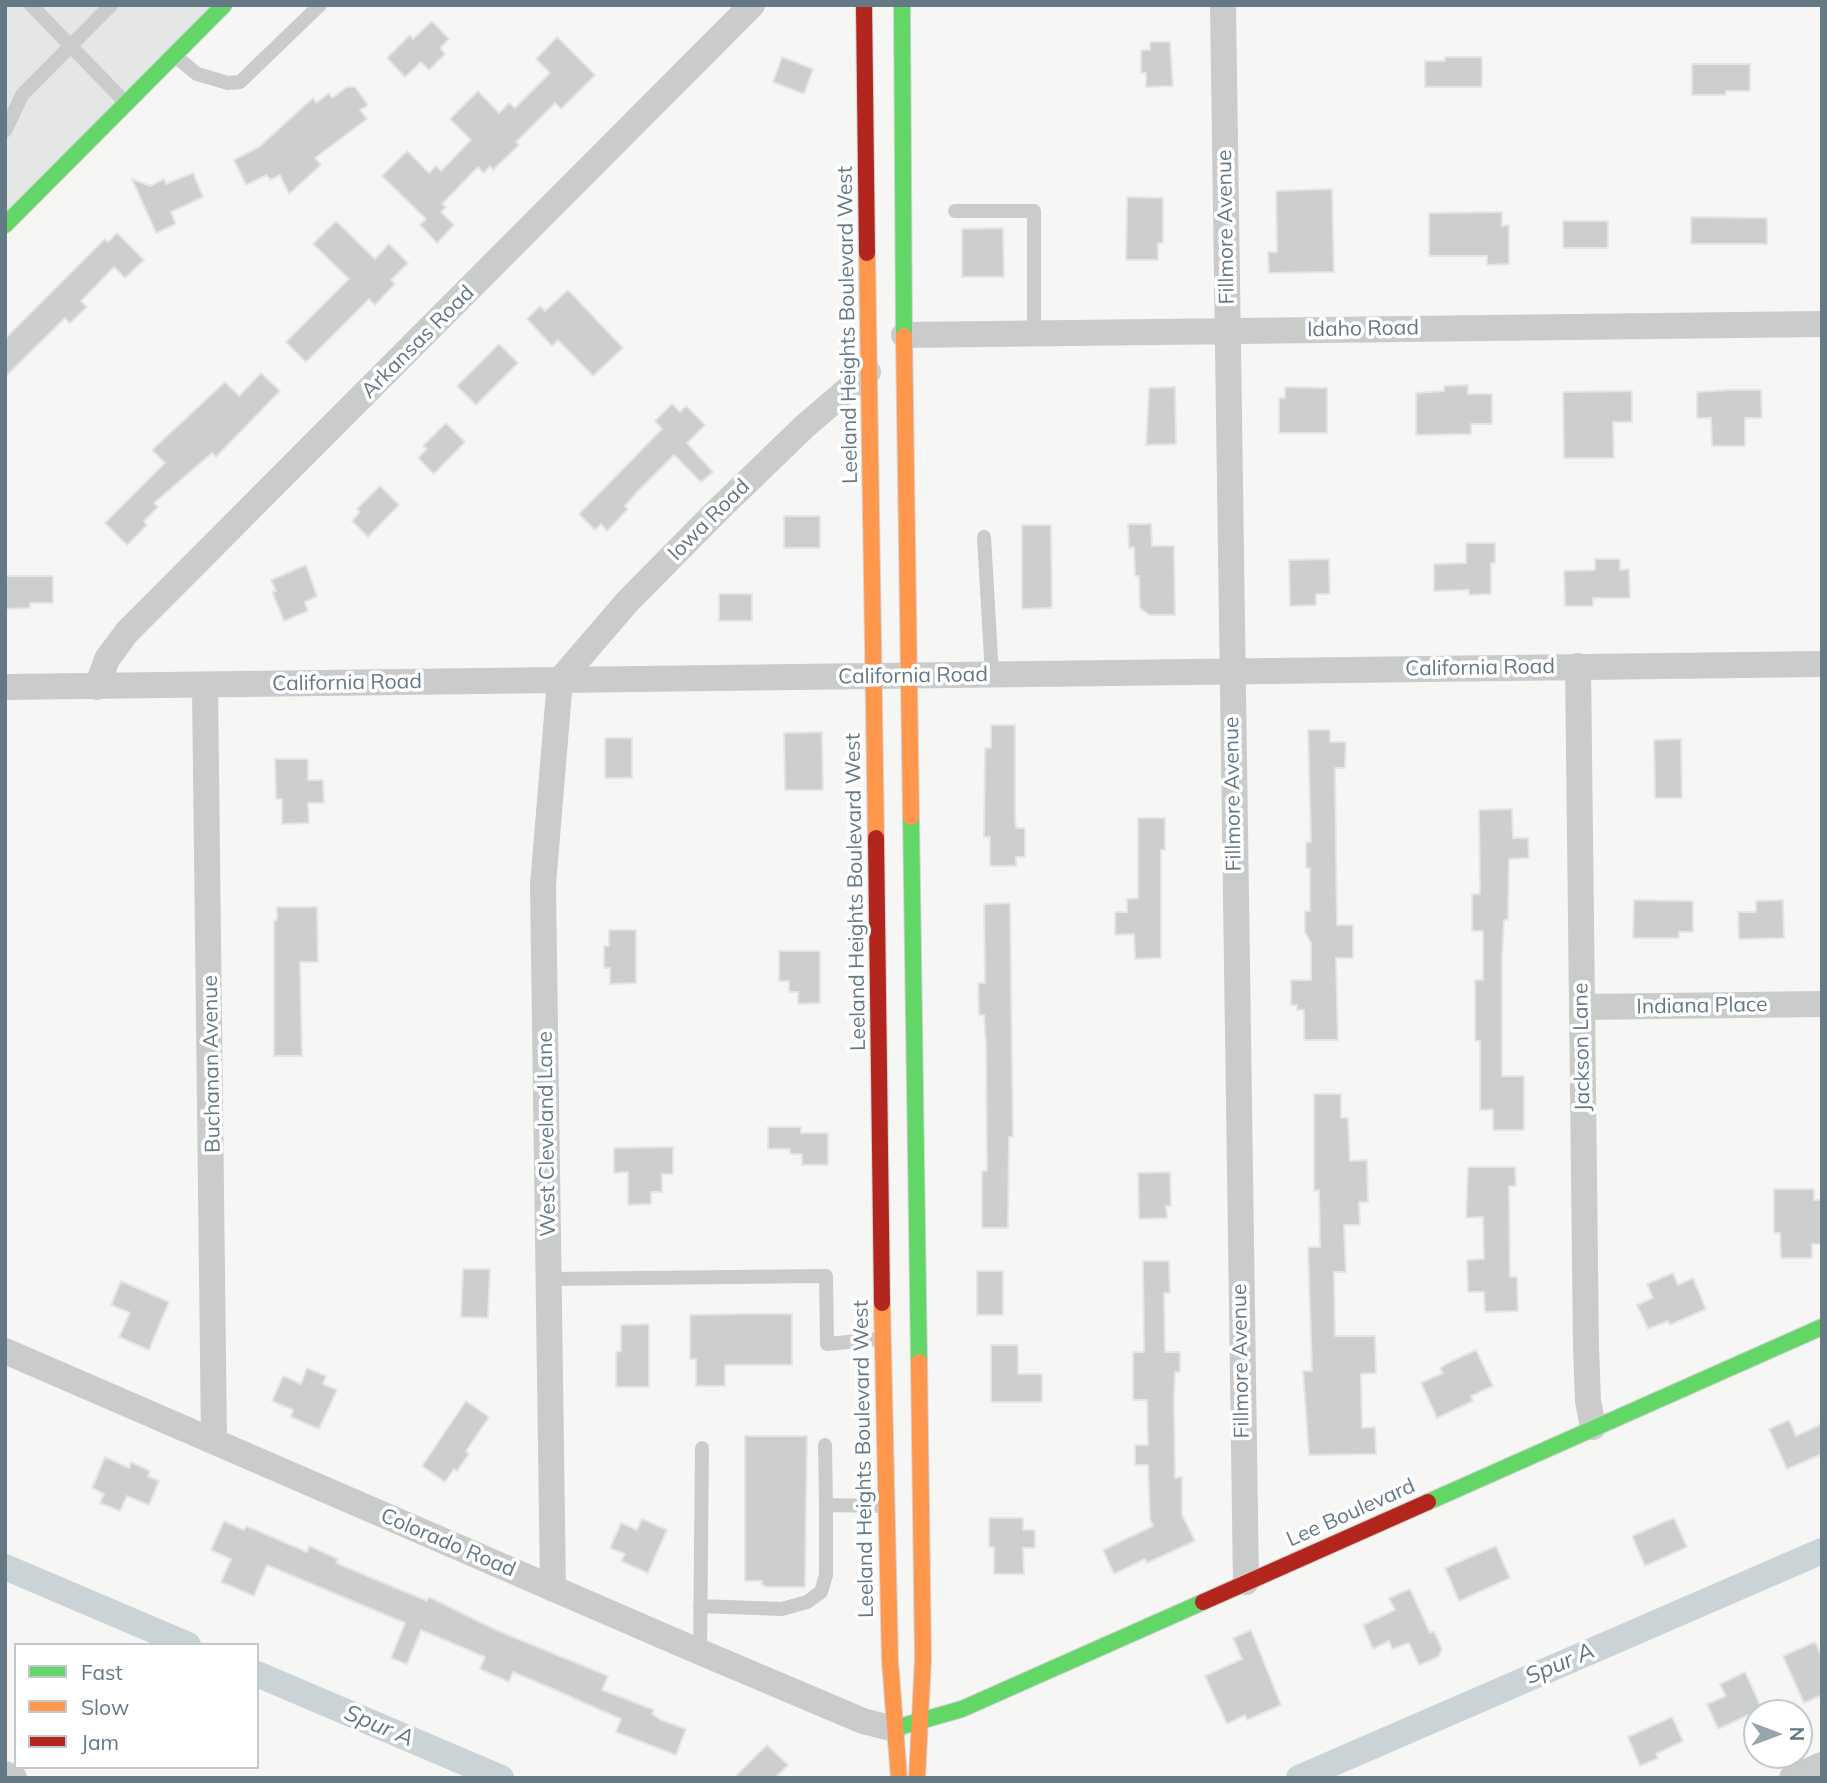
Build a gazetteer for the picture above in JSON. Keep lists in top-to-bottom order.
{
  "streets": {
    "main road": ["Leeland Heights Boulevard West", "Lee Boulevard"],
    "street": [
      "Fillmore Avenue",
      "Idaho Road",
      "Arkansas Road",
      "Iowa Road",
      "California Road",
      "Indiana Place",
      "Jackson Lane",
      "Buchanan Avenue",
      "West Cleveland Lane",
      "Colorado Road"
    ]
  },
  "crossings": [
    ["Fillmore Avenue", "Idaho Road"],
    ["Fillmore Avenue", "California Road"],
    ["Fillmore Avenue", "Lee Boulevard"],
    ["Leeland Heights Boulevard West", "Iowa Road"],
    ["Leeland Heights Boulevard West", "California Road"],
    ["Leeland Heights Boulevard West", "Lee Boulevard"],
    ["Leeland Heights Boulevard West", "Colorado Road"],
    ["Arkansas Road", "California Road"],
    ["Iowa Road", "California Road"],
    ["Iowa Road", "West Cleveland Lane"],
    ["California Road", "Jackson Lane"],
    ["California Road", "Buchanan Avenue"],
    ["California Road", "West Cleveland Lane"],
    ["Indiana Place", "Jackson Lane"],
    ["Jackson Lane", "Lee Boulevard"],
    ["Buchanan Avenue", "Colorado Road"],
    ["West Cleveland Lane", "Colorado Road"],
    ["Lee Boulevard", "Colorado Road"]
  ],
  "water": ["Spur A"],
  "legend": ["Fast", "Slow", "Jam"],
  "north": "right"
}
